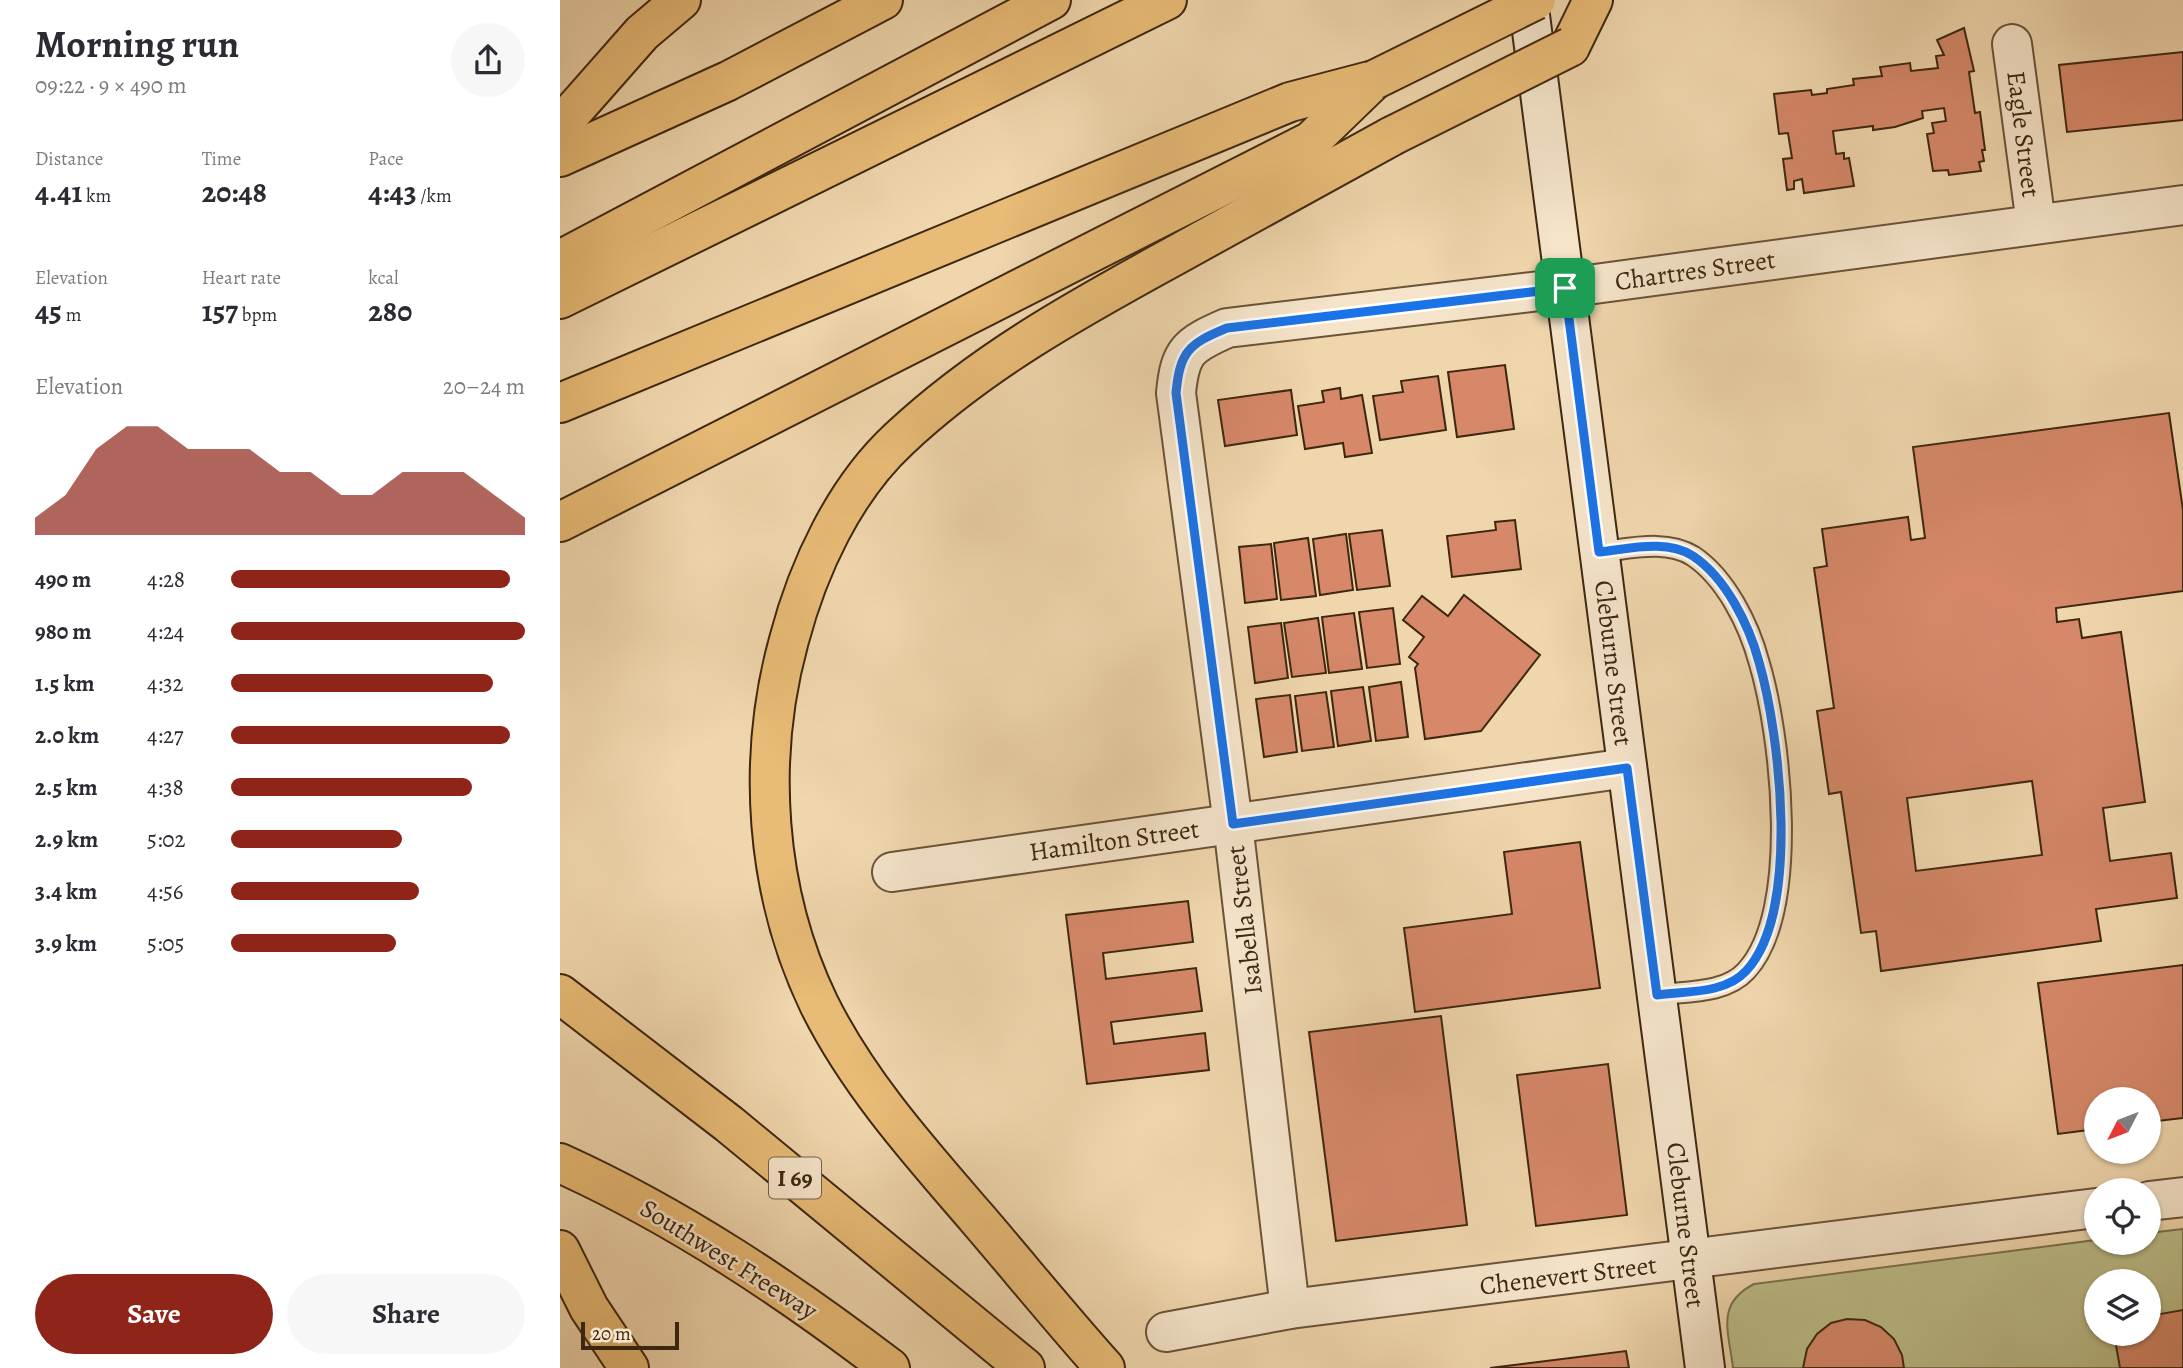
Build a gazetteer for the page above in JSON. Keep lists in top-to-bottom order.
{
  "streets": {
    "highway": ["I 69", "Southwest Freeway"],
    "street": [
      "Eagle Street",
      "Chartres Street",
      "Cleburne Street",
      "Hamilton Street",
      "Isabella Street",
      "Chenevert Street"
    ]
  },
  "crossings": [
    ["Eagle Street", "Chartres Street"],
    ["Chartres Street", "Cleburne Street"],
    ["Chartres Street", "Isabella Street"],
    ["Cleburne Street", "Hamilton Street"],
    ["Cleburne Street", "Chenevert Street"],
    ["Hamilton Street", "Isabella Street"],
    ["Isabella Street", "Chenevert Street"]
  ],
  "scale_bar": "20 m",
  "north": "bottom left",
  "page": {
    "heading": ["Morning run", "09:22 · 9 × 490 m"],
    "stats": [
      ["Distance", "4.41 km"],
      ["Time", "20:48"],
      ["Pace", "4:43 /km"],
      ["Elevation", "45 m"],
      ["Heart rate", "157 bpm"],
      ["kcal", "280"]
    ],
    "chart": ["Elevation", "20–24 m"],
    "list": [
      {
        "name": "490 m",
        "note": "4:28"
      },
      {
        "name": "980 m",
        "note": "4:24"
      },
      {
        "name": "1.5 km",
        "note": "4:32"
      },
      {
        "name": "2.0 km",
        "note": "4:27"
      },
      {
        "name": "2.5 km",
        "note": "4:38"
      },
      {
        "name": "2.9 km",
        "note": "5:02"
      },
      {
        "name": "3.4 km",
        "note": "4:56"
      },
      {
        "name": "3.9 km",
        "note": "5:05"
      }
    ],
    "buttons": ["Save", "Share"],
    "scale": "20 m"
  }
}
